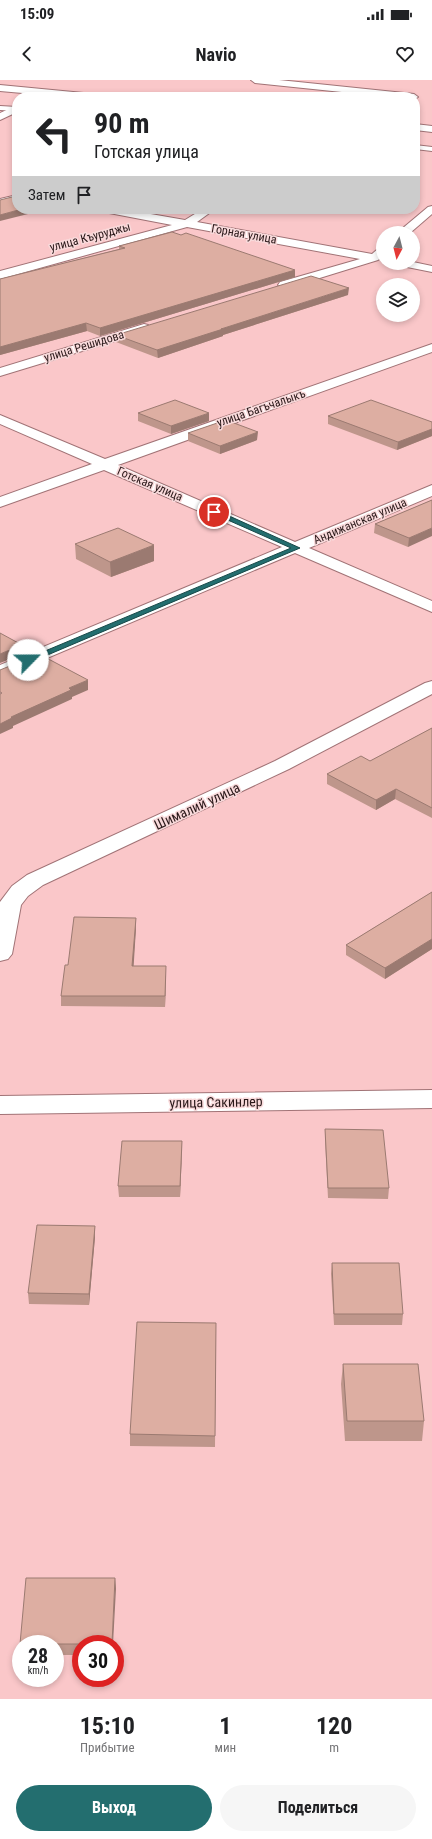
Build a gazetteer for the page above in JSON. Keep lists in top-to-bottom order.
{
  "streets": {
    "street": [
      "Горная улица",
      "улица Къуруджы",
      "улица Решидова",
      "улица Багъчалыкъ",
      "Готская улица",
      "Андижанская улица",
      "Шималий улица",
      "улица Сакинлер"
    ]
  },
  "crossings": [
    ["Горная улица", "улица Къуруджы"],
    ["улица Багъчалыкъ", "Готская улица"],
    ["Готская улица", "Андижанская улица"]
  ],
  "north": "bottom",
  "page": {
    "status": "15:09",
    "header": "Navio",
    "turn": ["90 m", "Готская улица"],
    "then": "Затем",
    "speed": "28 km/h",
    "limit": "30",
    "eta": [
      "15:10",
      "Прибытие",
      "1",
      "мин",
      "120",
      "m"
    ],
    "buttons": ["Выход", "Поделиться"]
  }
}
